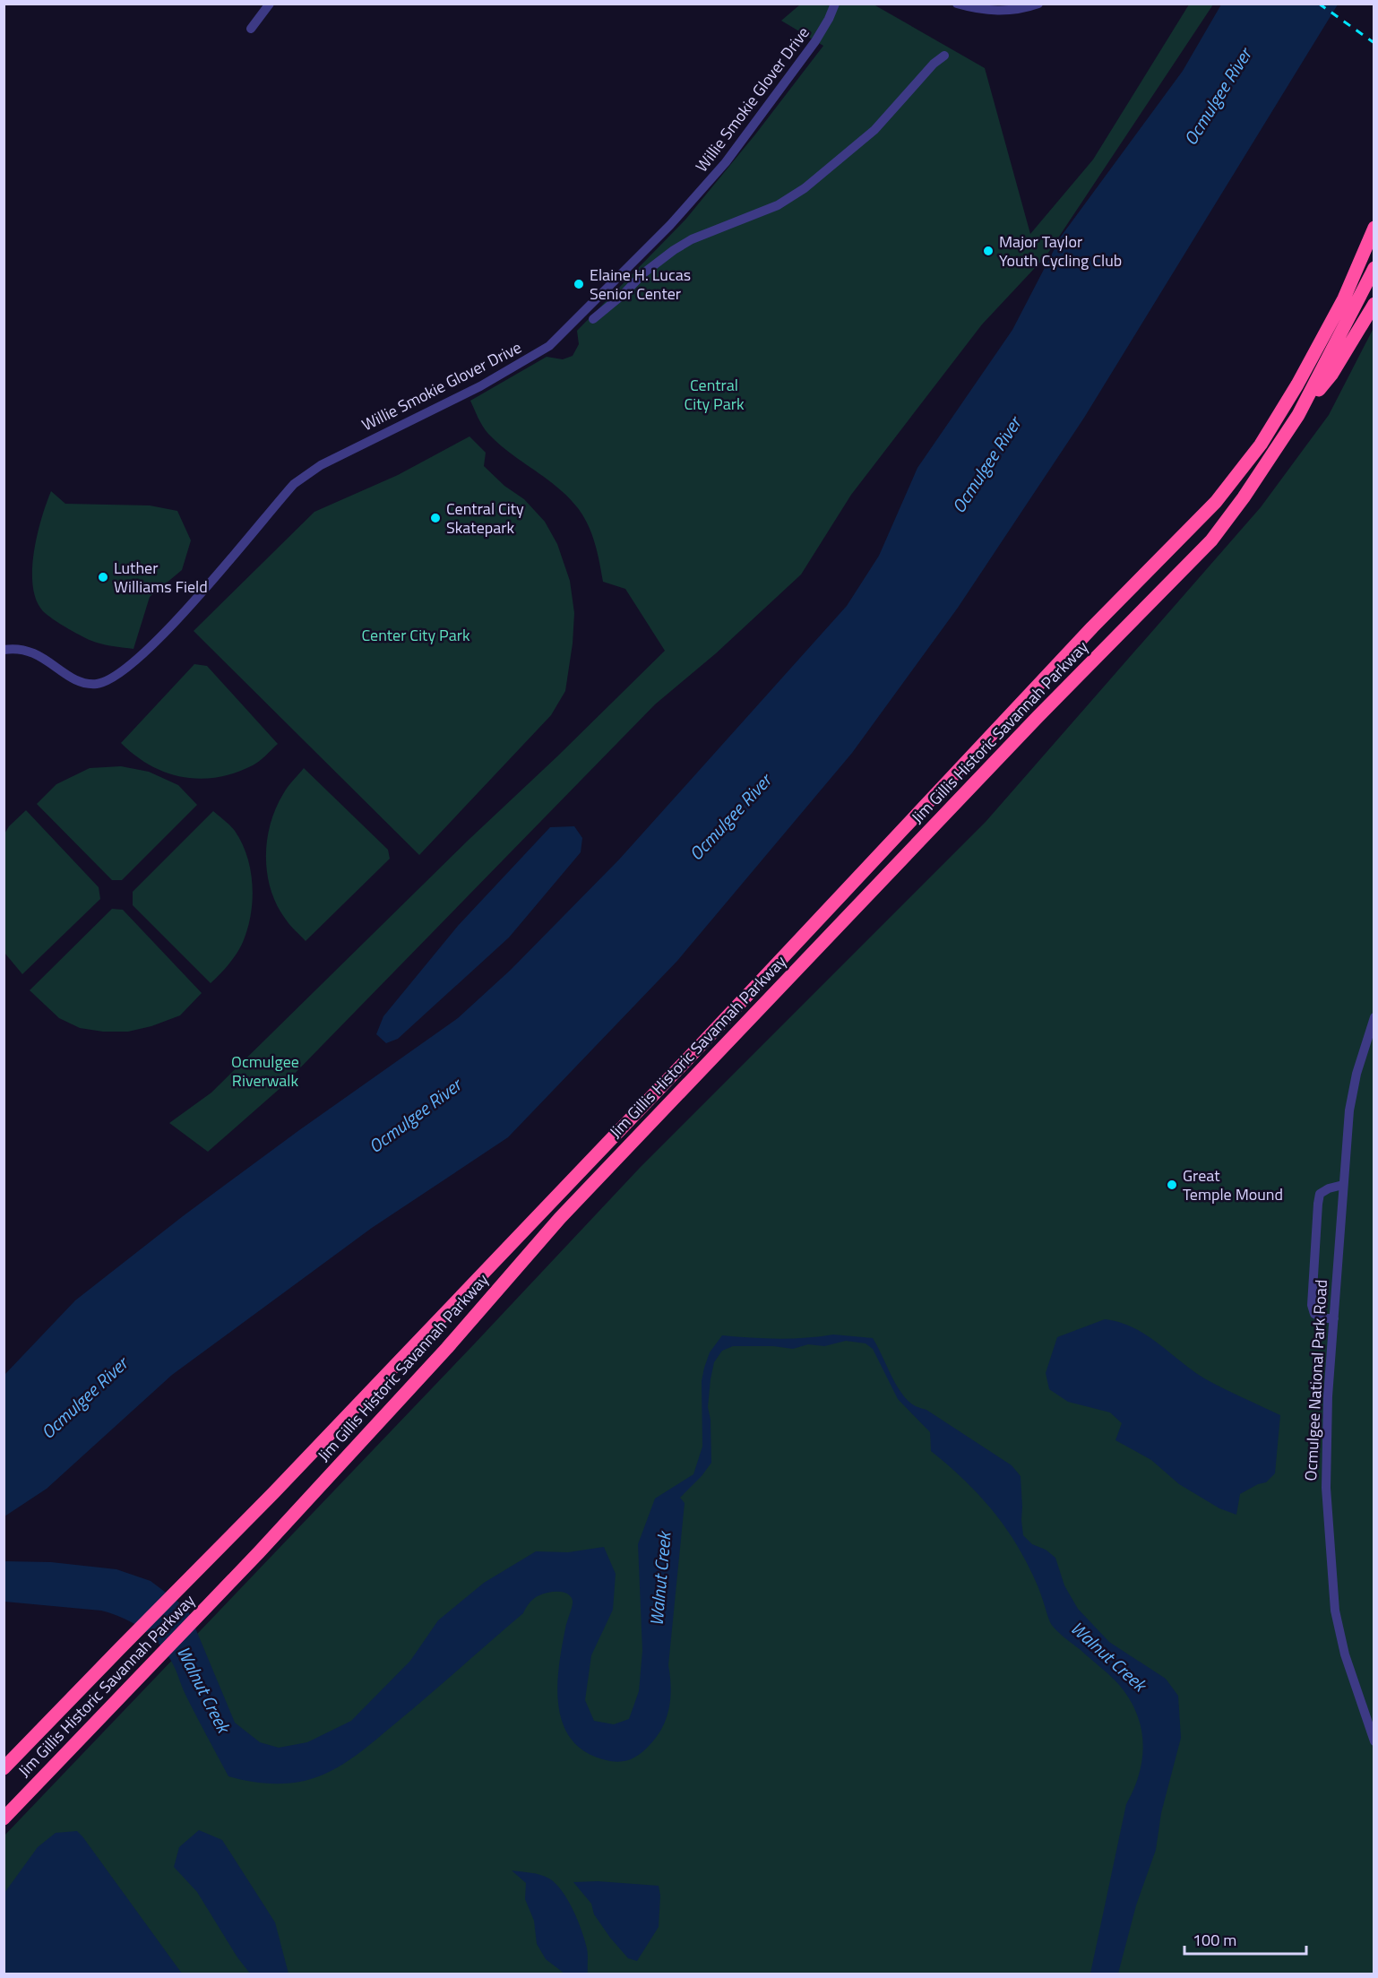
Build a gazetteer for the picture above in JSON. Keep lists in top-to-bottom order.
{
  "streets": {
    "highway": ["Jim Gillis Historic Savannah Parkway"],
    "street": ["Willie Smokie Glover Drive", "Ocmulgee National Park Road"]
  },
  "water": ["Ocmulgee River", "Walnut Creek"],
  "parks": ["Central City Park", "Center City Park", "Ocmulgee Riverwalk"],
  "places": [
    "Major Taylor Youth Cycling Club",
    "Elaine H. Lucas Senior Center",
    "Central City Skatepark",
    "Luther Williams Field",
    "Great Temple Mound"
  ],
  "scale_bar": "100 m"
}
